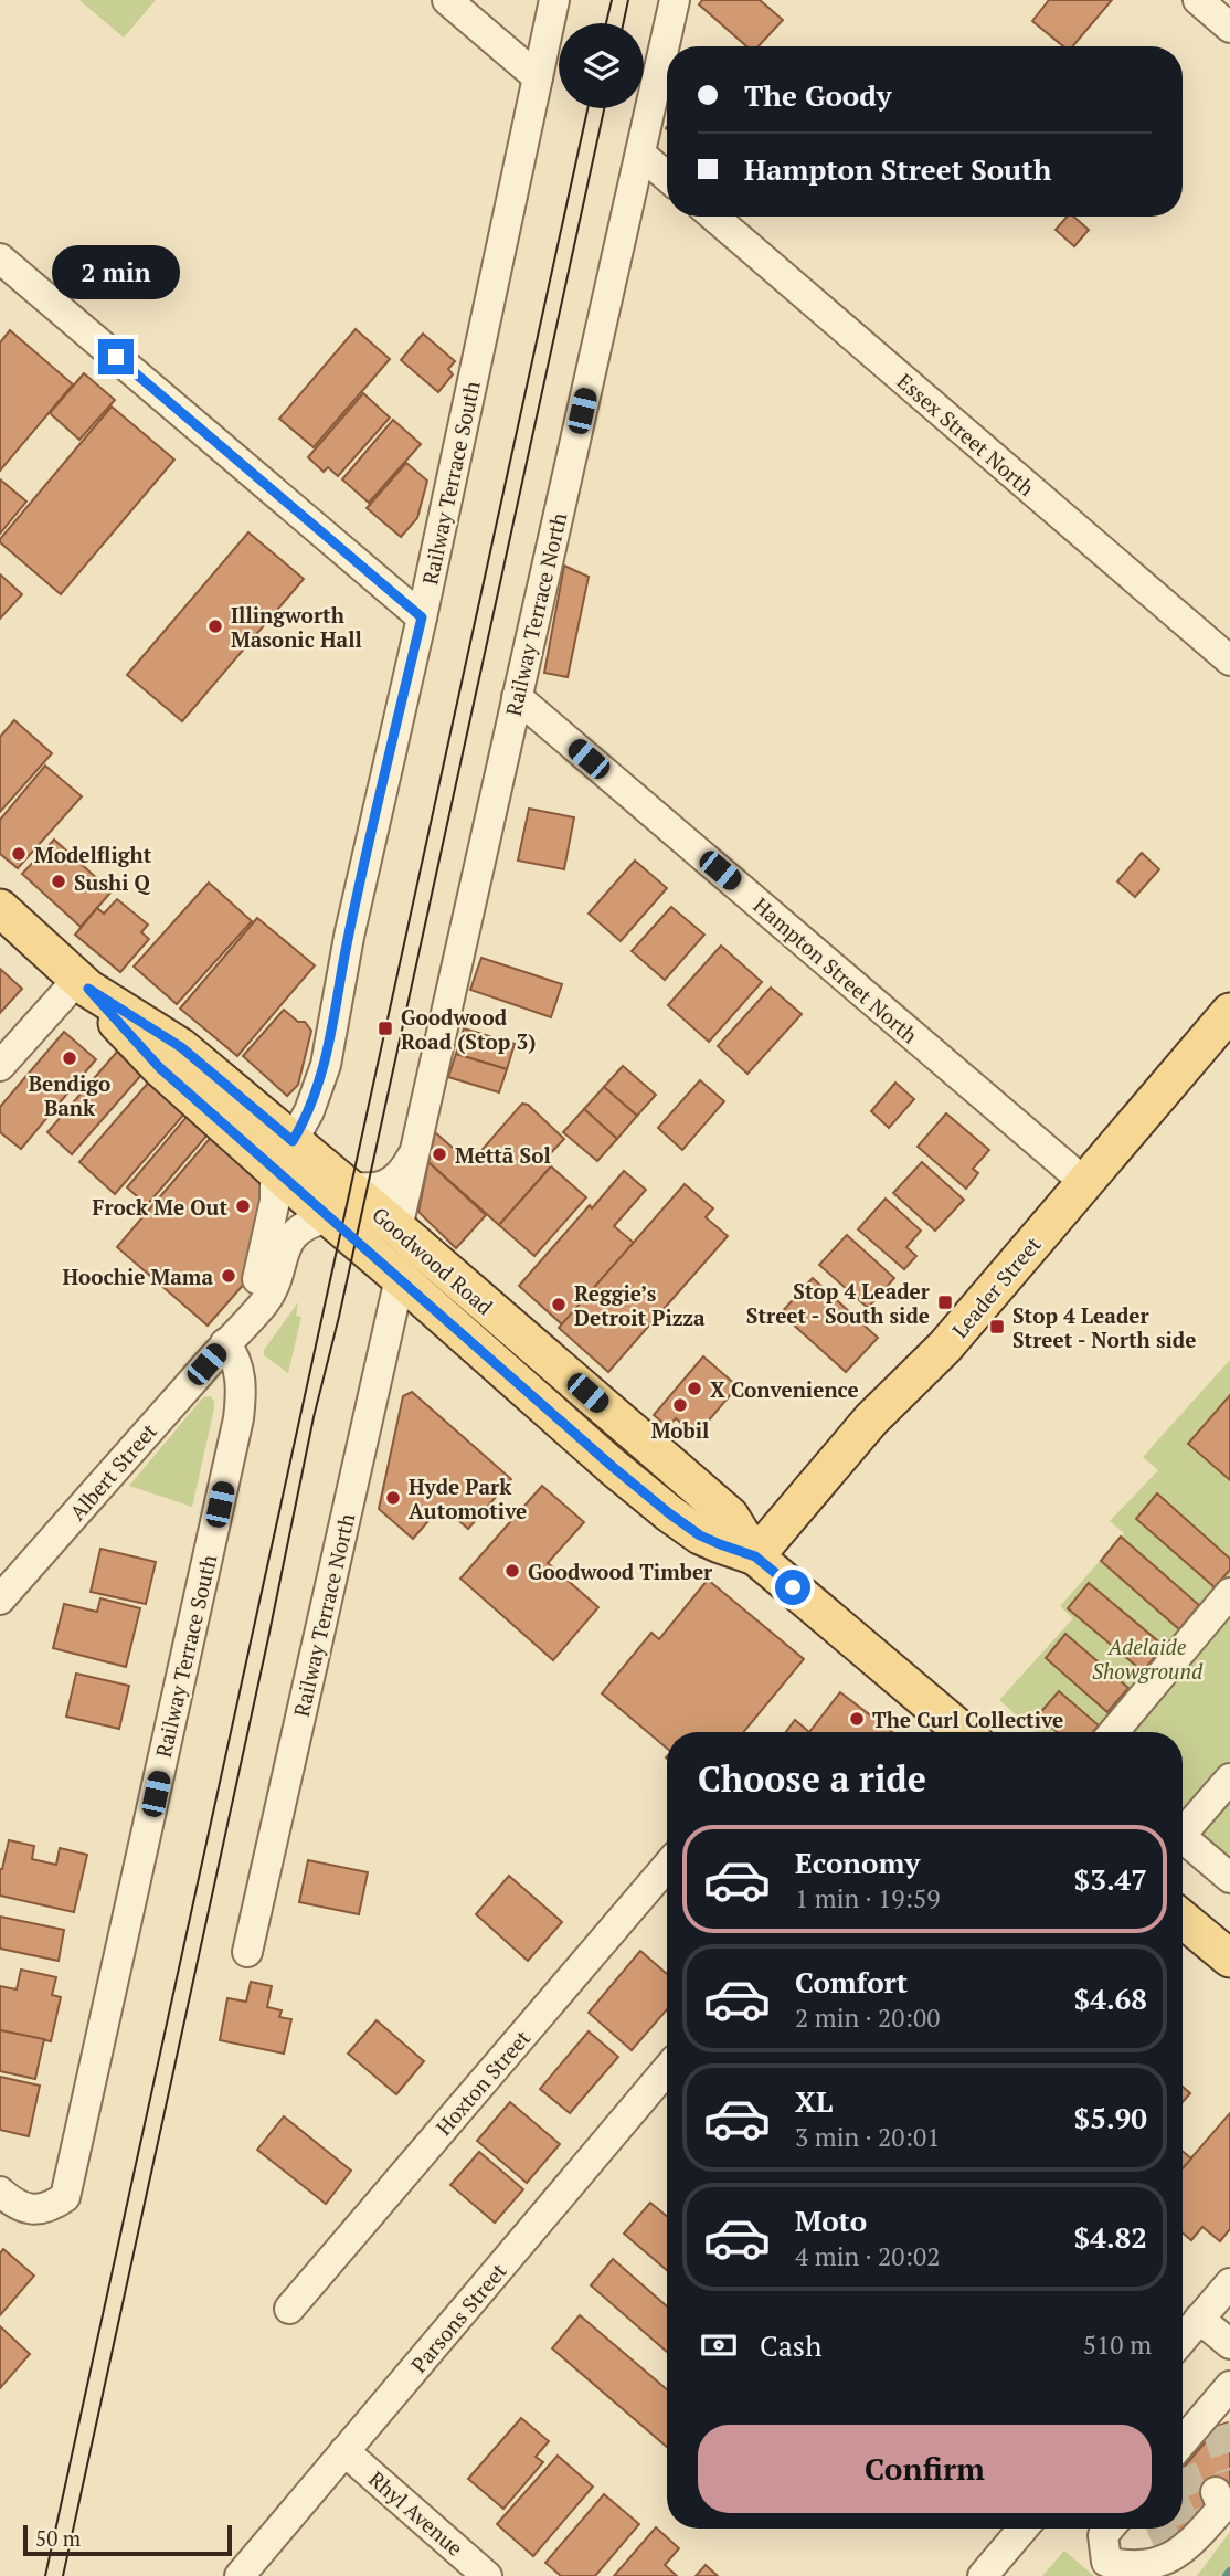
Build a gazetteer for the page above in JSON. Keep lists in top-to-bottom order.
{
  "streets": {
    "main road": ["Goodwood Road", "Leader Street"],
    "street": [
      "Essex Street North",
      "Railway Terrace South",
      "Railway Terrace North",
      "Hampton Street North",
      "Albert Street",
      "Hoxton Street",
      "Parsons Street",
      "Rhyl Avenue"
    ]
  },
  "crossings": [
    ["Railway Terrace South", "Goodwood Road"],
    ["Railway Terrace South", "Albert Street"],
    ["Railway Terrace North", "Hampton Street North"],
    ["Railway Terrace North", "Goodwood Road"],
    ["Hampton Street North", "Leader Street"],
    ["Goodwood Road", "Leader Street"],
    ["Goodwood Road", "Albert Street"],
    ["Parsons Street", "Rhyl Avenue"]
  ],
  "parks": ["Adelaide Showground"],
  "places": {
    "other": [
      "Illingworth Masonic Hall",
      "Modelflight",
      "Sushi Q",
      "Bendigo Bank",
      "Mettā Sol",
      "Frock Me Out",
      "Hoochie Mama",
      "Reggie’s Detroit Pizza",
      "X Convenience",
      "Mobil",
      "Hyde Park Automotive",
      "Goodwood Timber",
      "The Curl Collective"
    ],
    "transit": ["Goodwood Road (Stop 3)", "Stop 4 Leader Street - South side", "Stop 4 Leader Street - North side"]
  },
  "scale_bar": "50 m",
  "page": {
    "banner": ["The Goody", "Hampton Street South"],
    "bubble": "2 min",
    "heading": "Choose a ride",
    "list": [
      {
        "name": "Economy",
        "note": "1 min · 19:59",
        "value": "$3.47"
      },
      {
        "name": "Comfort",
        "note": "2 min · 20:00",
        "value": "$4.68"
      },
      {
        "name": "XL",
        "note": "3 min · 20:01",
        "value": "$5.90"
      },
      {
        "name": "Moto",
        "note": "4 min · 20:02",
        "value": "$4.82"
      }
    ],
    "pay": ["Cash", "510 m"],
    "buttons": "Confirm",
    "scale": "50 m"
  }
}
